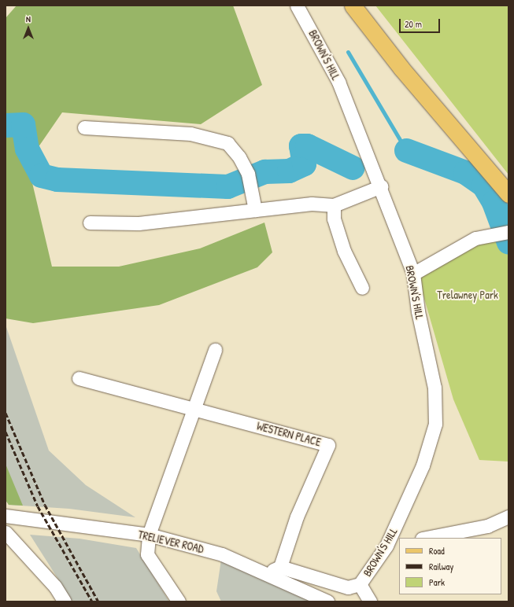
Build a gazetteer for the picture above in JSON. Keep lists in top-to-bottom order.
{
  "streets": {
    "street": ["BROWN'S HILL", "WESTERN PLACE", "TRELIEVER ROAD"]
  },
  "crossings": [
    ["WESTERN PLACE", "TRELIEVER ROAD"]
  ],
  "parks": ["Trelawney Park"],
  "legend": ["Road", "Railway", "Park"],
  "scale_bar": "20 m",
  "north": "top"
}
